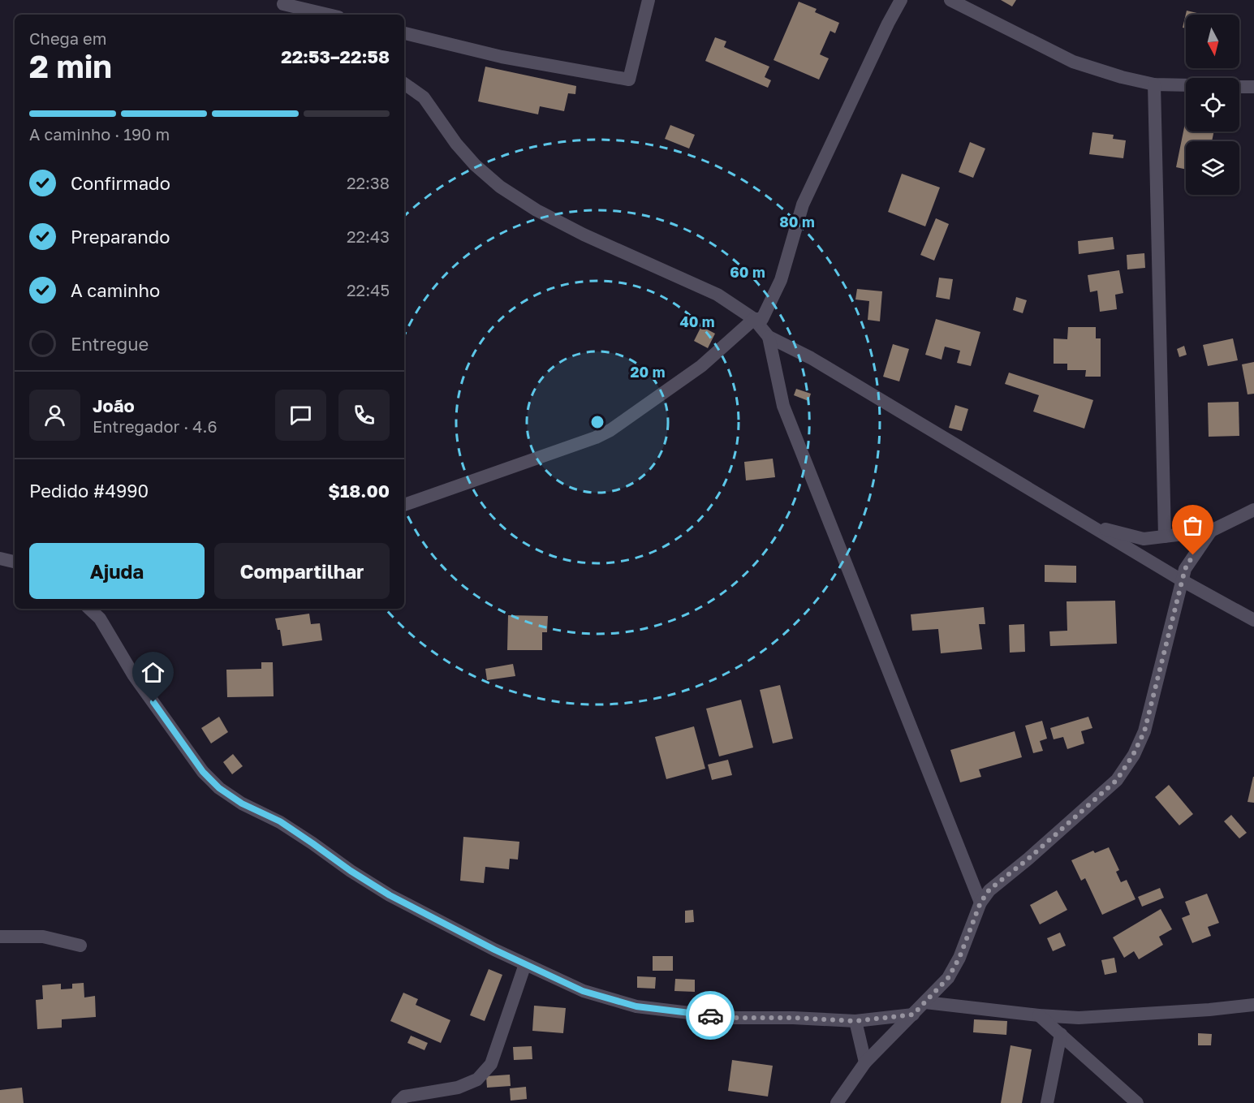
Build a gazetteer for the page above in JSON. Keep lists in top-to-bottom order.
{
  "north": "bottom",
  "page": {
    "heading": ["2 min", "Chega em", "22:53–22:58"],
    "panel": [
      "João",
      "Entregador · 4.6",
      "Pedido #4990",
      "$18.00"
    ],
    "bar": "A caminho · 190 m",
    "list": [
      ["Confirmado", "22:38"],
      ["Preparando", "22:43"],
      ["A caminho", "22:45"],
      "Entregue"
    ],
    "buttons": ["Ajuda", "Compartilhar"]
  },
  "rings": [
    "80 m",
    "60 m",
    "40 m",
    "20 m"
  ]
}
